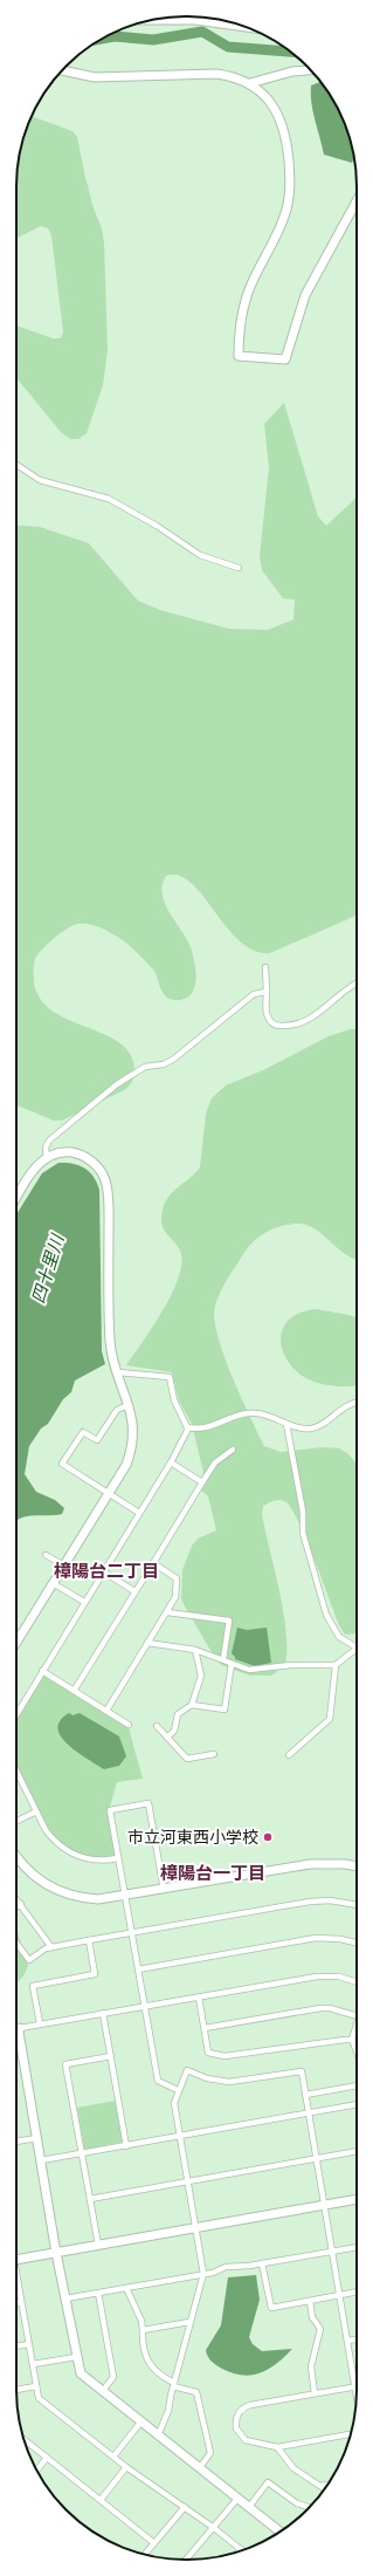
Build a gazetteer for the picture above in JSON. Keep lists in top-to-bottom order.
{
  "districts": ["樟陽台二丁目", "樟陽台一丁目"],
  "water": ["四十里川"],
  "places": ["市立河東西小学校"]
}
